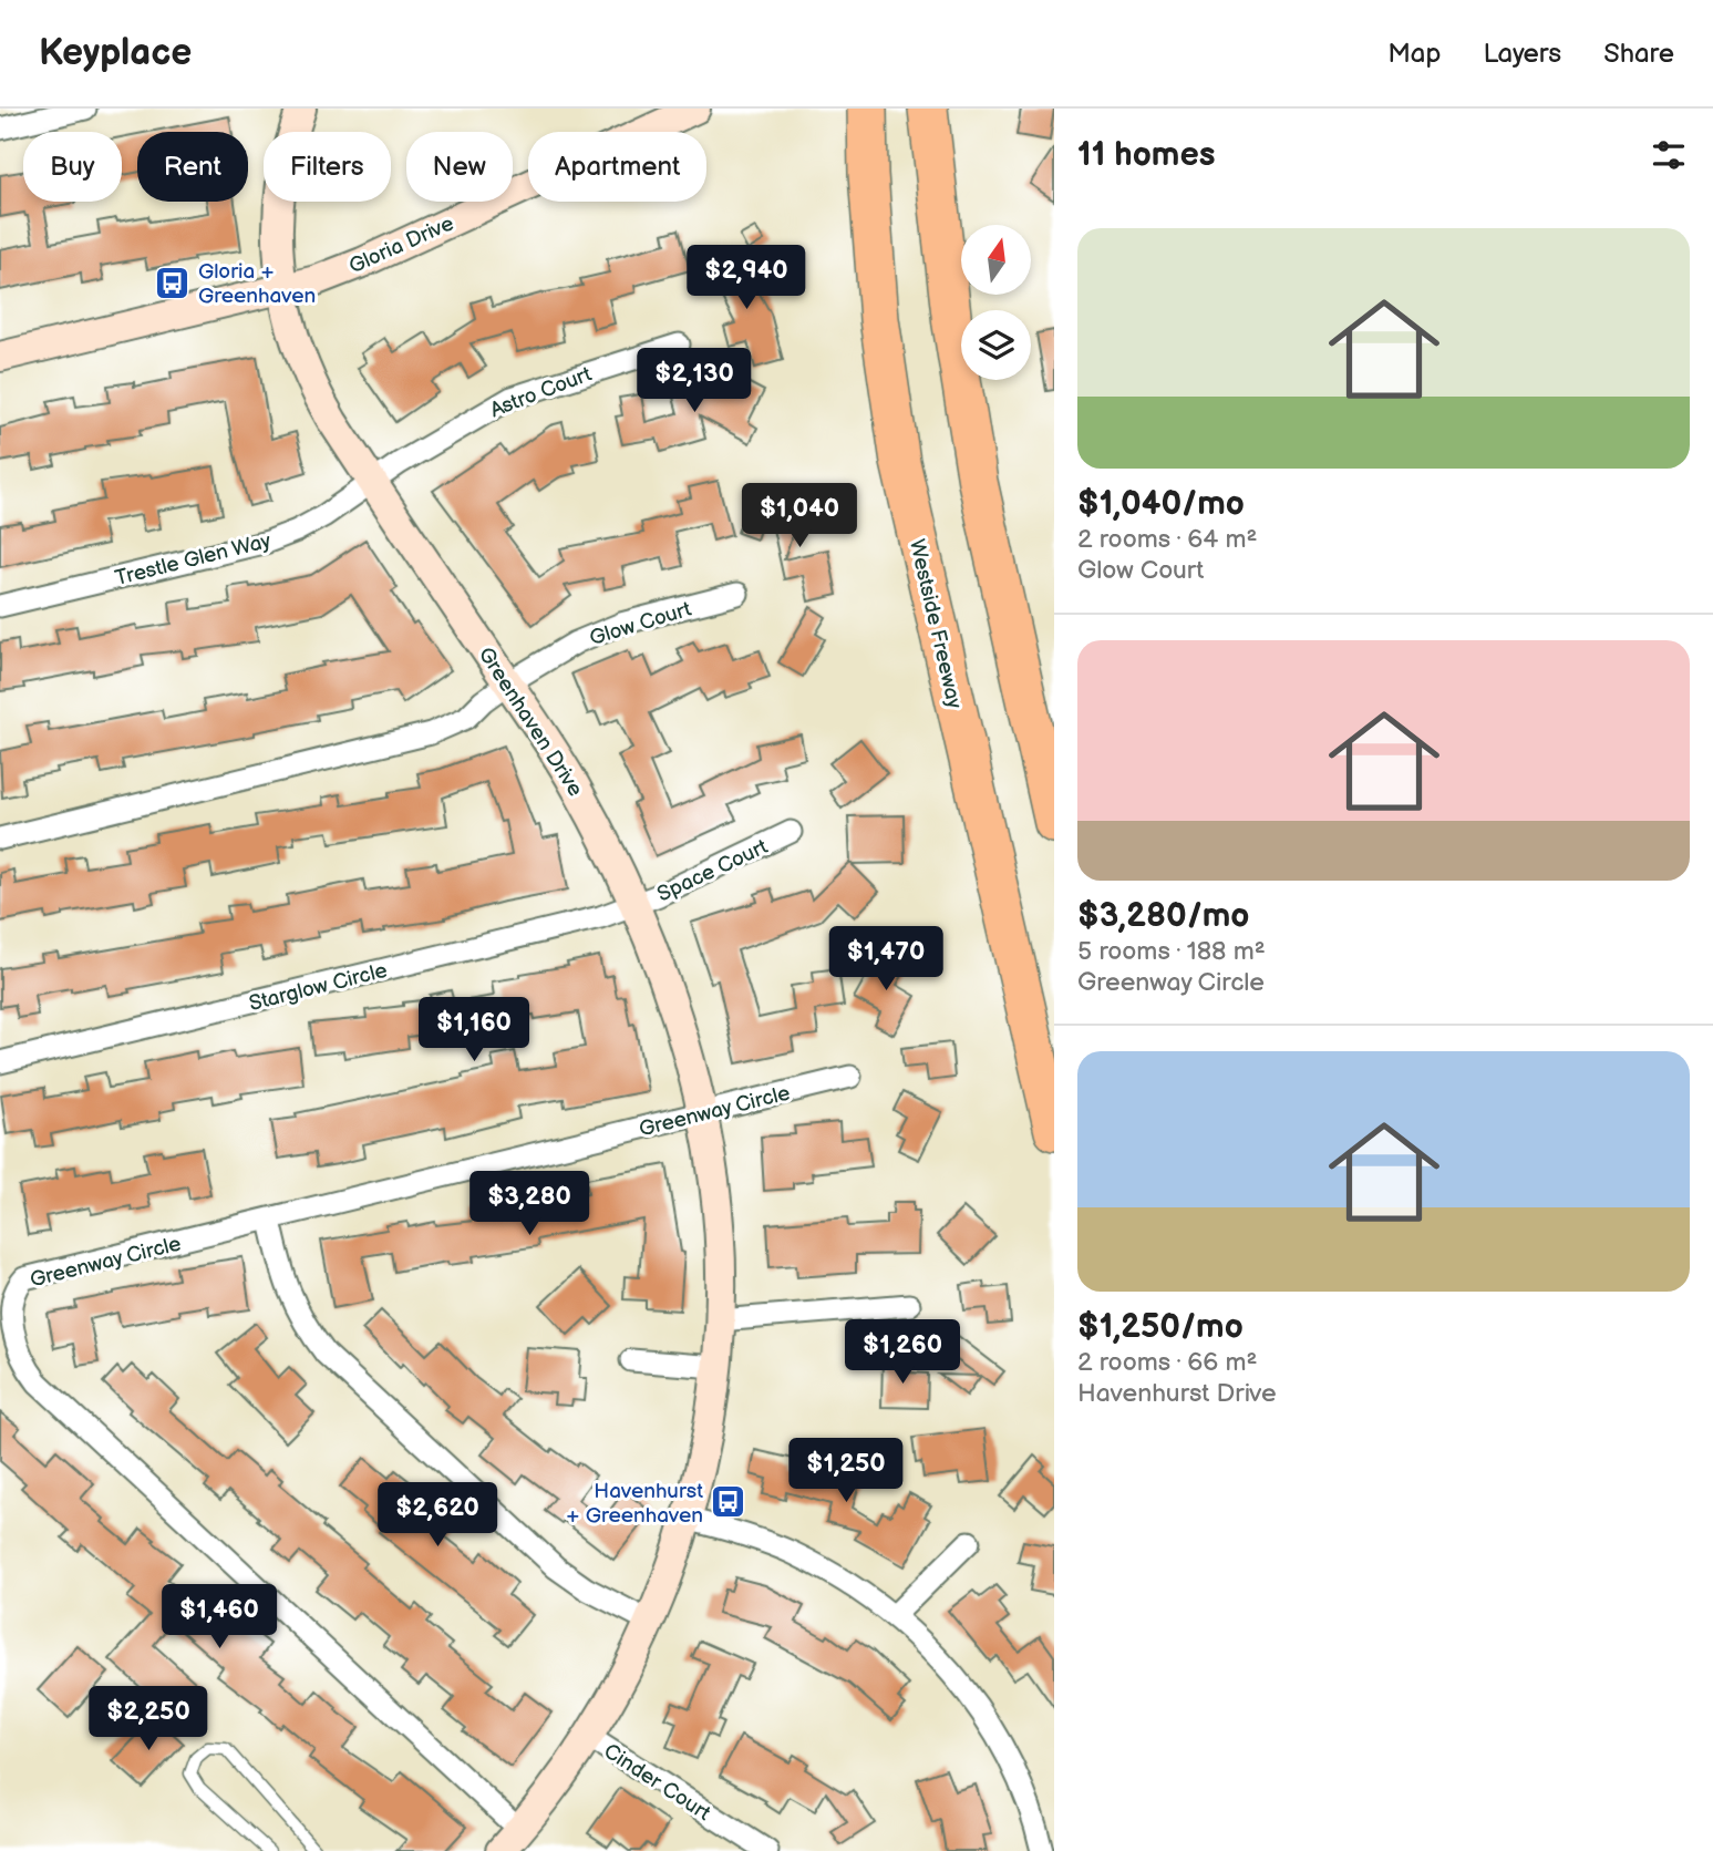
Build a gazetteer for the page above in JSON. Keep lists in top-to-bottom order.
{
  "streets": {
    "highway": ["Westside Freeway"],
    "street": [
      "Gloria Drive",
      "Astro Court",
      "Trestle Glen Way",
      "Glow Court",
      "Greenhaven Drive",
      "Space Court",
      "Starglow Circle",
      "Greenway Circle",
      "Cinder Court"
    ]
  },
  "crossings": [
    ["Gloria Drive", "Greenhaven Drive"],
    ["Astro Court", "Trestle Glen Way"],
    ["Astro Court", "Greenhaven Drive"],
    ["Trestle Glen Way", "Greenhaven Drive"],
    ["Glow Court", "Greenhaven Drive"],
    ["Greenhaven Drive", "Space Court"],
    ["Greenhaven Drive", "Starglow Circle"],
    ["Greenhaven Drive", "Greenway Circle"],
    ["Greenhaven Drive", "Cinder Court"],
    ["Space Court", "Starglow Circle"]
  ],
  "places": {
    "bus stop": ["Gloria + Greenhaven", "Havenhurst + Greenhaven"]
  },
  "north": "top",
  "page": {
    "header": "Keyplace",
    "nav": ["Map", "Layers", "Share"],
    "heading": "11 homes",
    "chip": [
      "Buy",
      "Rent",
      "Filters",
      "New",
      "Apartment"
    ],
    "list": [
      {
        "name": "$1,040/mo",
        "note": "2 rooms · 64 m² · Glow Court"
      },
      {
        "name": "$3,280/mo",
        "note": "5 rooms · 188 m² · Greenway Circle"
      },
      {
        "name": "$1,250/mo",
        "note": "2 rooms · 66 m² · Havenhurst Drive"
      }
    ],
    "price": [
      "$2,940",
      "$2,130",
      "$1,040",
      "$1,470",
      "$1,160",
      "$3,280",
      "$1,260",
      "$1,250",
      "$2,620",
      "$1,460",
      "$2,250"
    ]
  }
}
